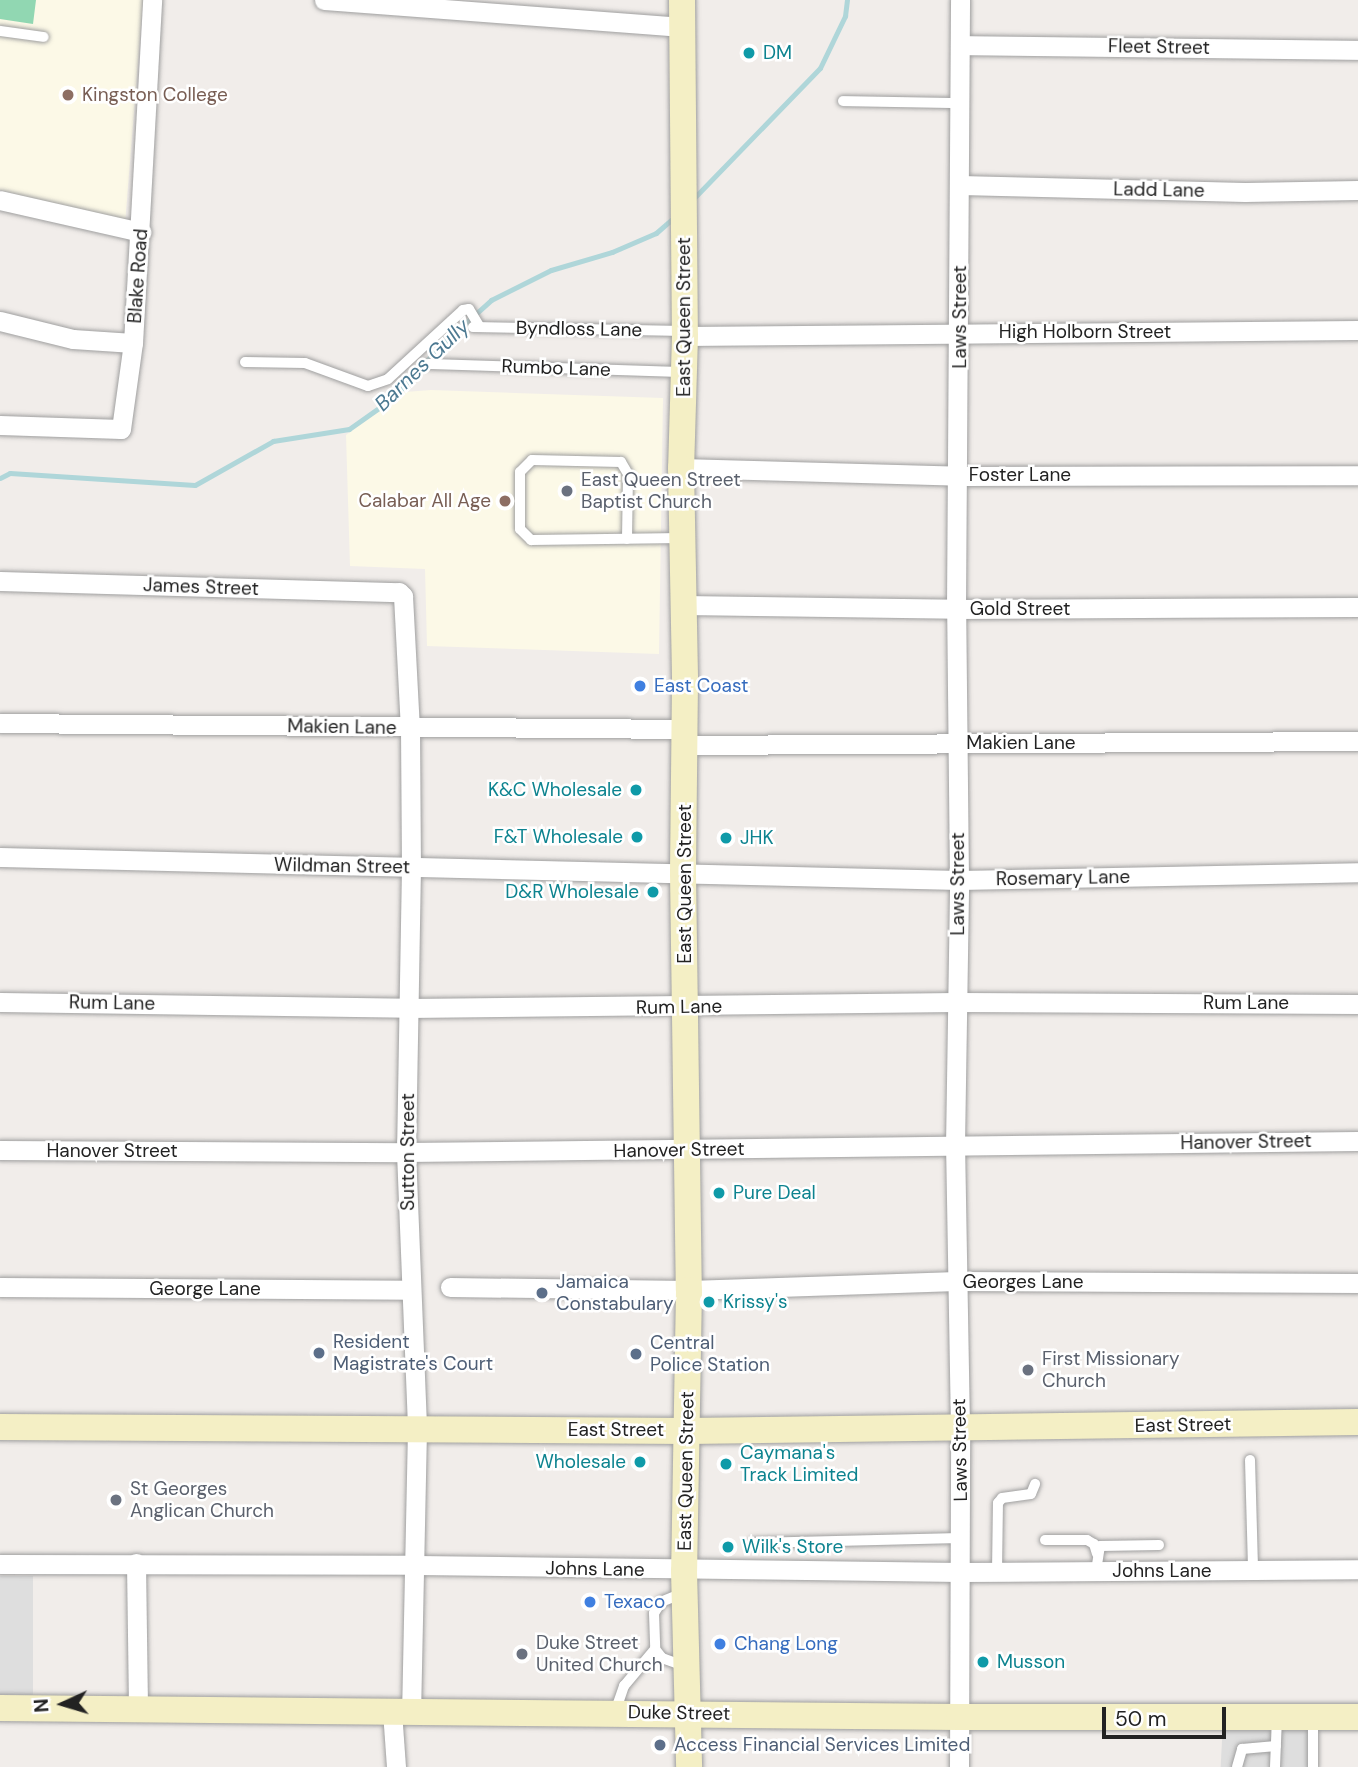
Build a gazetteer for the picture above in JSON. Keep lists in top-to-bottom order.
{
  "streets": {
    "main road": ["East Queen Street", "East Street", "Duke Street"],
    "street": [
      "Fleet Street",
      "Ladd Lane",
      "Blake Road",
      "Laws Street",
      "High Holborn Street",
      "Foster Lane",
      "James Street",
      "Gold Street",
      "Makien Lane",
      "Wildman Street",
      "Rosemary Lane",
      "Rum Lane",
      "Hanover Street",
      "Sutton Street",
      "Georges Lane",
      "George Lane",
      "Johns Lane"
    ],
    "lane": ["Byndloss Lane", "Rumbo Lane"]
  },
  "crossings": [
    ["Fleet Street", "Laws Street"],
    ["Ladd Lane", "Laws Street"],
    ["East Queen Street", "Byndloss Lane"],
    ["East Queen Street", "High Holborn Street"],
    ["East Queen Street", "Rumbo Lane"],
    ["East Queen Street", "Foster Lane"],
    ["East Queen Street", "Gold Street"],
    ["East Queen Street", "Makien Lane"],
    ["East Queen Street", "Wildman Street"],
    ["East Queen Street", "Rosemary Lane"],
    ["East Queen Street", "Rum Lane"],
    ["East Queen Street", "Hanover Street"],
    ["East Queen Street", "Georges Lane"],
    ["East Queen Street", "East Street"],
    ["East Queen Street", "Johns Lane"],
    ["East Queen Street", "Duke Street"],
    ["Laws Street", "High Holborn Street"],
    ["Laws Street", "Foster Lane"],
    ["Laws Street", "Gold Street"],
    ["Laws Street", "Makien Lane"],
    ["Laws Street", "Rosemary Lane"],
    ["Laws Street", "Rum Lane"],
    ["Laws Street", "Hanover Street"],
    ["Laws Street", "Georges Lane"],
    ["Laws Street", "East Street"],
    ["Laws Street", "Johns Lane"],
    ["Laws Street", "Duke Street"],
    ["Byndloss Lane", "High Holborn Street"],
    ["James Street", "Sutton Street"],
    ["Makien Lane", "Sutton Street"],
    ["Wildman Street", "Rosemary Lane"],
    ["Wildman Street", "Sutton Street"],
    ["Rum Lane", "Sutton Street"],
    ["Hanover Street", "Sutton Street"],
    ["Sutton Street", "George Lane"],
    ["Sutton Street", "East Street"],
    ["Sutton Street", "Johns Lane"],
    ["Sutton Street", "Duke Street"]
  ],
  "water": ["Barnes Gully"],
  "places": [
    "DM",
    "Kingston College",
    "East Queen Street Baptist Church",
    "Calabar All Age",
    "East Coast",
    "K&C Wholesale",
    "F&T Wholesale",
    "JHK",
    "D&R Wholesale",
    "Pure Deal",
    "Jamaica Constabulary",
    "Krissy's",
    "Resident Magistrate's Court",
    "Central Police Station",
    "First Missionary Church",
    "Wholesale",
    "Caymana's Track Limited",
    "St Georges Anglican Church",
    "Wilk's Store",
    "Texaco",
    "Chang Long",
    "Duke Street United Church",
    "Musson",
    "Access Financial Services Limited"
  ],
  "scale_bar": "50 m",
  "north": "left"
}
